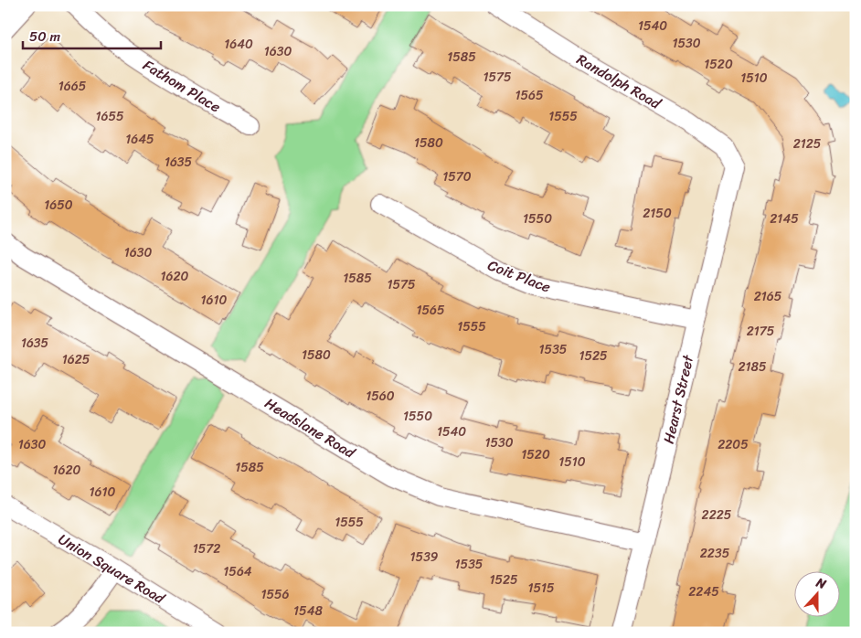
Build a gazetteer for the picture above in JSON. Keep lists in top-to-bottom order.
{
  "streets": {
    "street": [
      "Randolph Road",
      "Fathom Place",
      "Coit Place",
      "Hearst Street",
      "Headslane Road",
      "Union Square Road"
    ]
  },
  "crossings": [
    ["Randolph Road", "Hearst Street"],
    ["Coit Place", "Hearst Street"],
    ["Hearst Street", "Headslane Road"]
  ],
  "house_numbers": [
    "1540",
    "1530",
    "1640",
    "1630",
    "1585",
    "1520",
    "1575",
    "1510",
    "1665",
    "1565",
    "1655",
    "1555",
    "1645",
    "1580",
    "2125",
    "1635",
    "1570",
    "1650",
    "2150",
    "1550",
    "2145",
    "1630",
    "1620",
    "1585",
    "1575",
    "2165",
    "1610",
    "1565",
    "1555",
    "2175",
    "1635",
    "1535",
    "1580",
    "1525",
    "1625",
    "2185",
    "1560",
    "1550",
    "1540",
    "1530",
    "1630",
    "2205",
    "1520",
    "1510",
    "1585",
    "1620",
    "1610",
    "2225",
    "1555",
    "1572",
    "2235",
    "1539",
    "1535",
    "1564",
    "1525",
    "1515",
    "2245",
    "1556",
    "1548"
  ],
  "scale_bar": "50 m",
  "north": "top"
}
